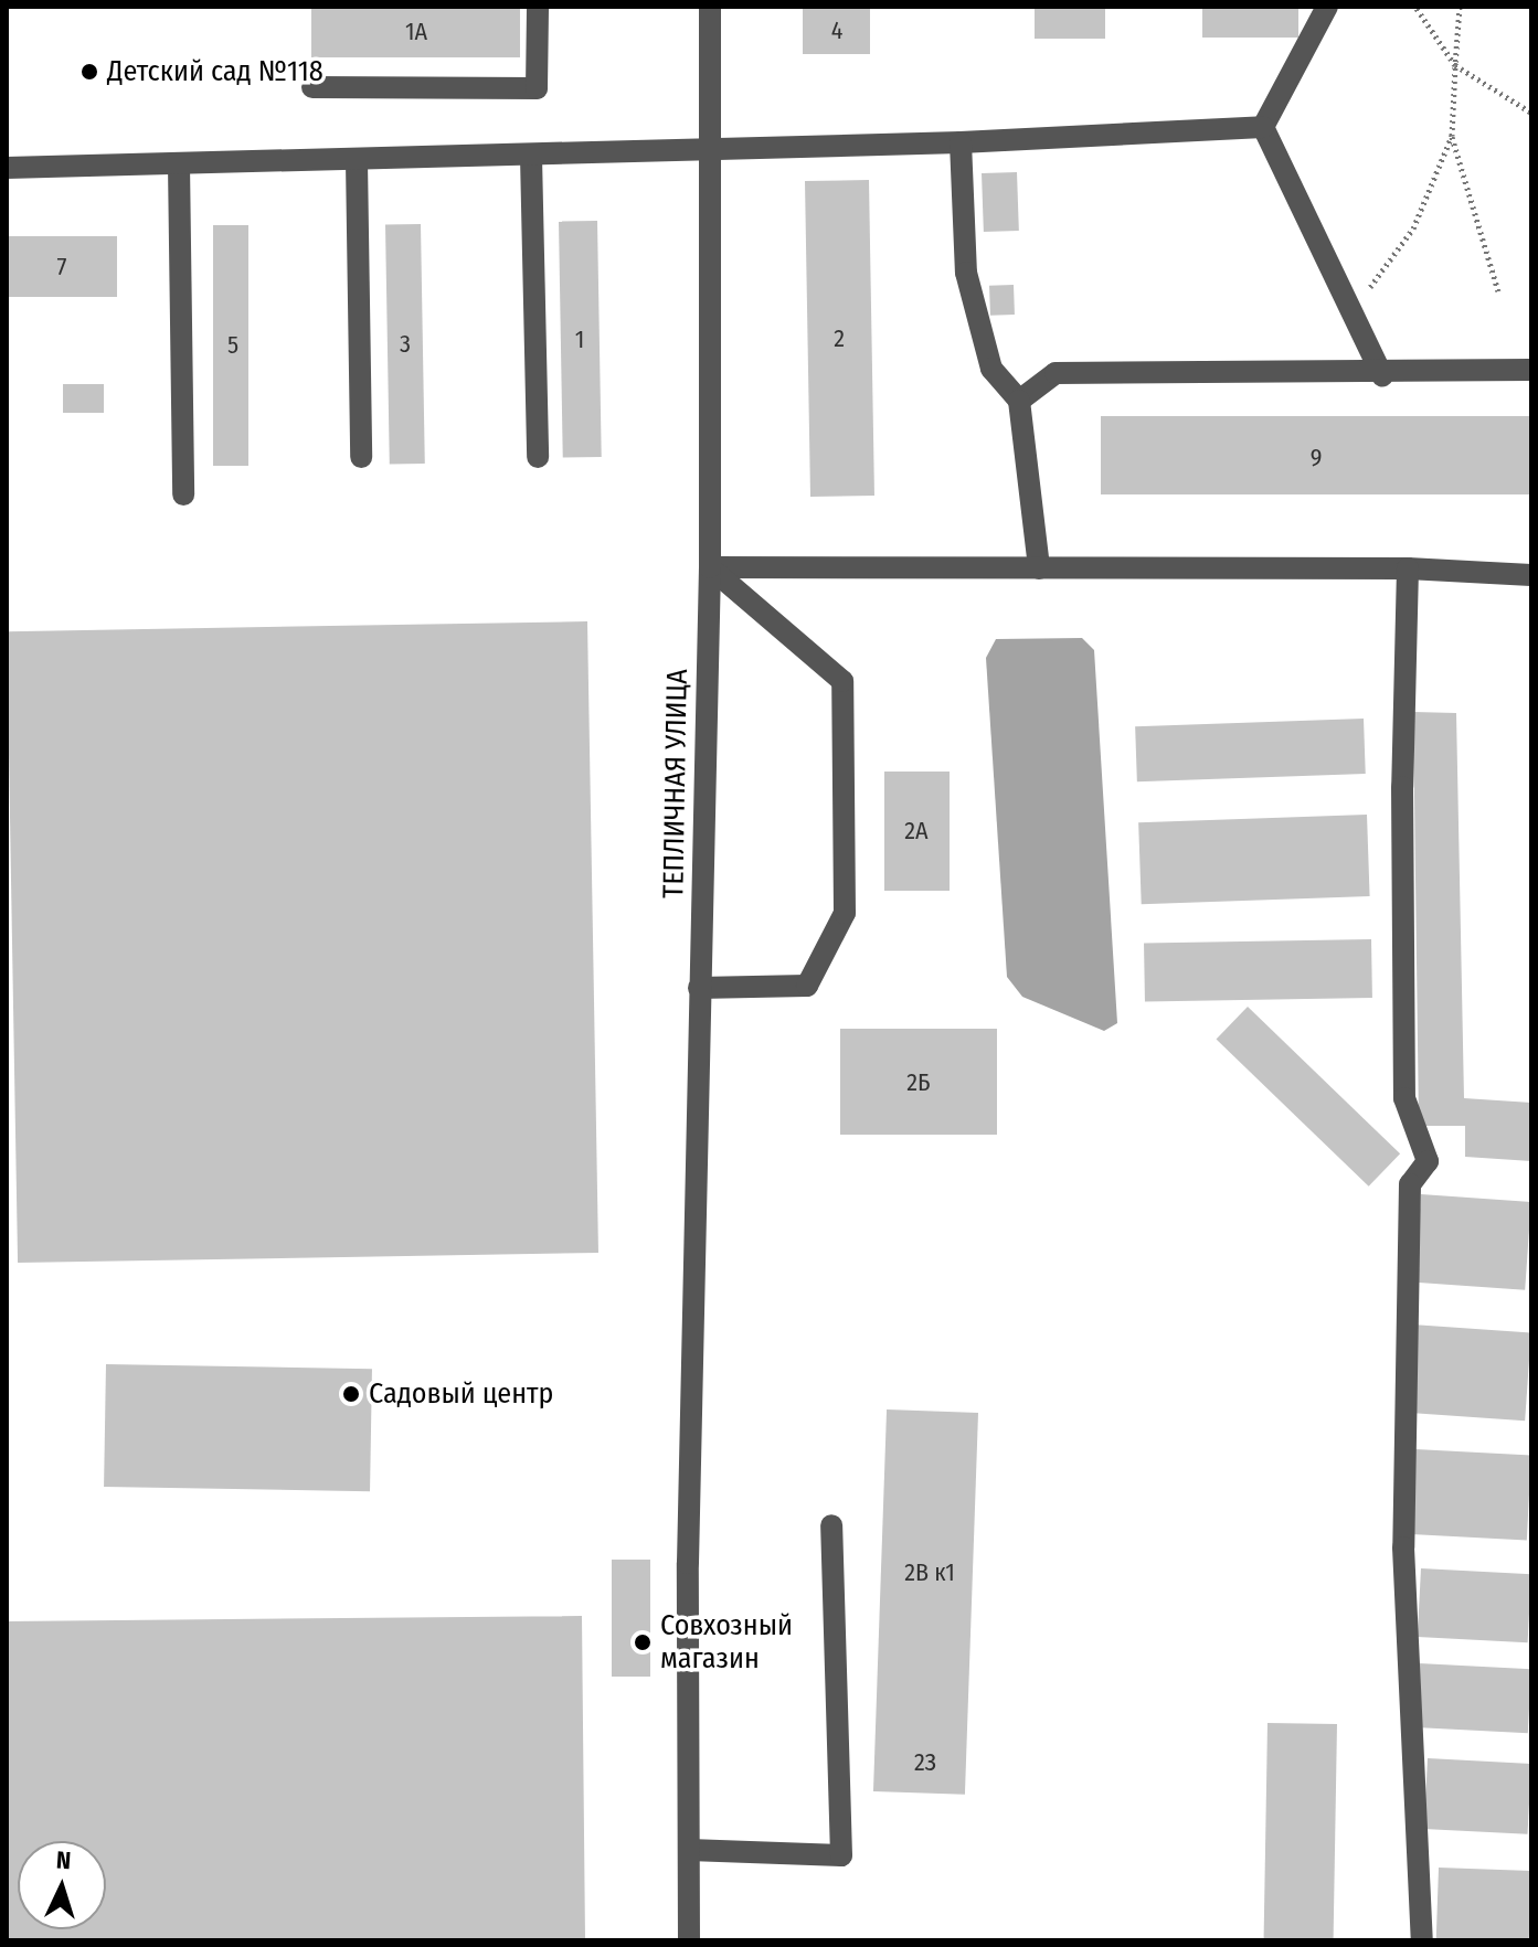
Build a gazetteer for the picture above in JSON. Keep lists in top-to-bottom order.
{
  "streets": {
    "street": ["ТЕПЛИЧНАЯ УЛИЦА"]
  },
  "places": ["Детский сад №118", "Садовый центр", "Совхозный магазин"],
  "house_numbers": [
    "4",
    "1А",
    "7",
    "2",
    "1",
    "3",
    "5",
    "9",
    "2А",
    "2Б",
    "2В к1",
    "2З"
  ],
  "north": "top"
}
